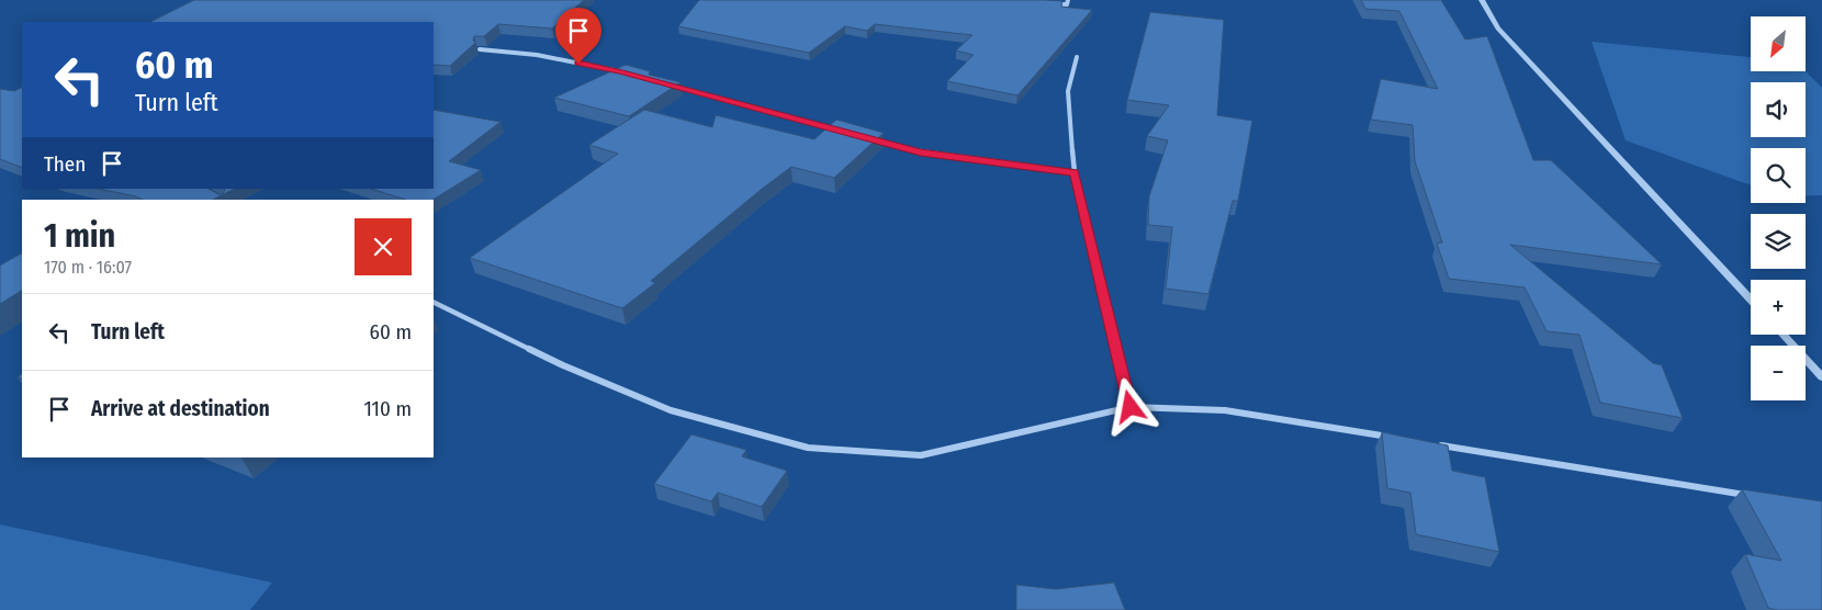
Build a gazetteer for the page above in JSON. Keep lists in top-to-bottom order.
{
  "north": "bottom left",
  "page": {
    "map_buttons": ["+", "−"],
    "turn": ["60 m", "Turn left"],
    "then": "Then",
    "heading": ["1 min", "170 m · 16:07"],
    "list": [
      {
        "name": "Turn left",
        "value": "60 m"
      },
      {
        "name": "Arrive at destination",
        "value": "110 m"
      }
    ]
  }
}
